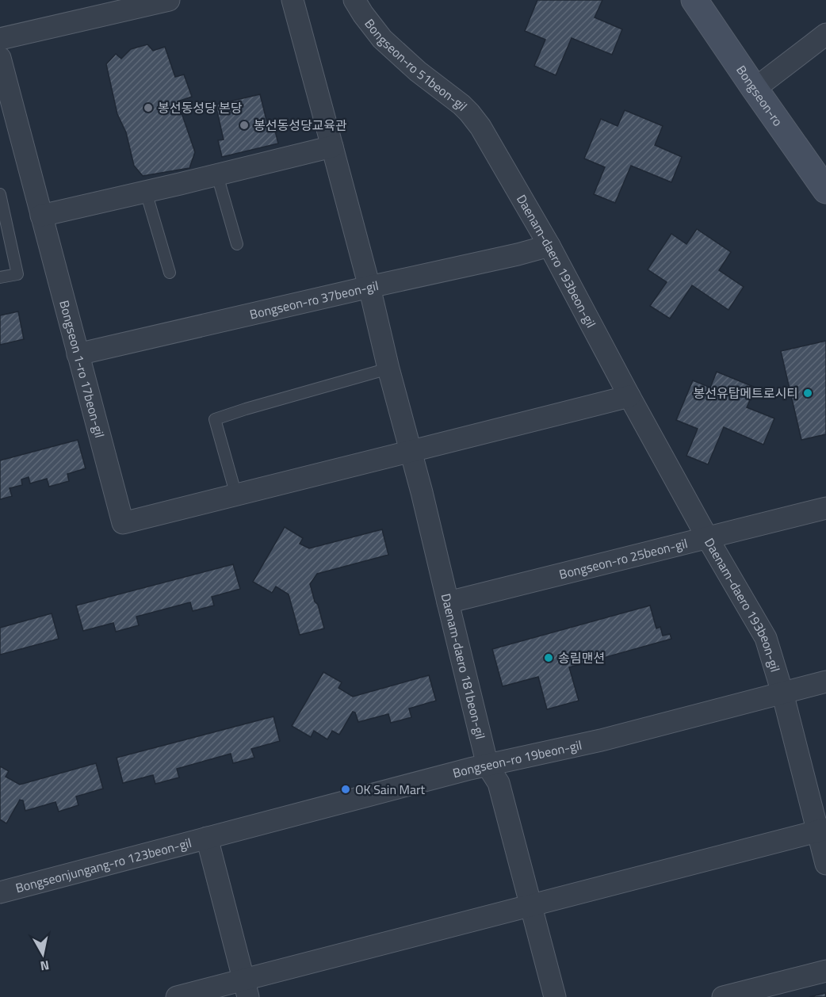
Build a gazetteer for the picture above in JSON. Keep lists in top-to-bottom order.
{
  "streets": {
    "main road": ["Bongseon-ro"],
    "street": [
      "Bongseon-ro 51beon-gil",
      "Daenam-daero 193beon-gil",
      "Bongseon-ro 37beon-gil",
      "Bongseon 1-ro 17beon-gil",
      "Bongseon-ro 25beon-gil",
      "Daenam-daero 181beon-gil",
      "Bongseon-ro 19beon-gil",
      "Bongseonjungang-ro 123beon-gil"
    ]
  },
  "crossings": [
    ["Bongseon-ro 51beon-gil", "Daenam-daero 193beon-gil"],
    ["Daenam-daero 193beon-gil", "Bongseon-ro 37beon-gil"],
    ["Daenam-daero 193beon-gil", "Bongseon-ro 25beon-gil"],
    ["Daenam-daero 193beon-gil", "Bongseon-ro 19beon-gil"],
    ["Bongseon-ro 37beon-gil", "Bongseon 1-ro 17beon-gil"],
    ["Bongseon-ro 37beon-gil", "Daenam-daero 181beon-gil"],
    ["Bongseon-ro 25beon-gil", "Daenam-daero 181beon-gil"],
    ["Daenam-daero 181beon-gil", "Bongseon-ro 19beon-gil"],
    ["Bongseon-ro 19beon-gil", "Bongseonjungang-ro 123beon-gil"]
  ],
  "places": [
    "봉선동성당 본당",
    "봉선동성당교육관",
    "봉선유탑메트로시티",
    "송림맨션",
    "OK Sain Mart"
  ],
  "north": "bottom"
}
